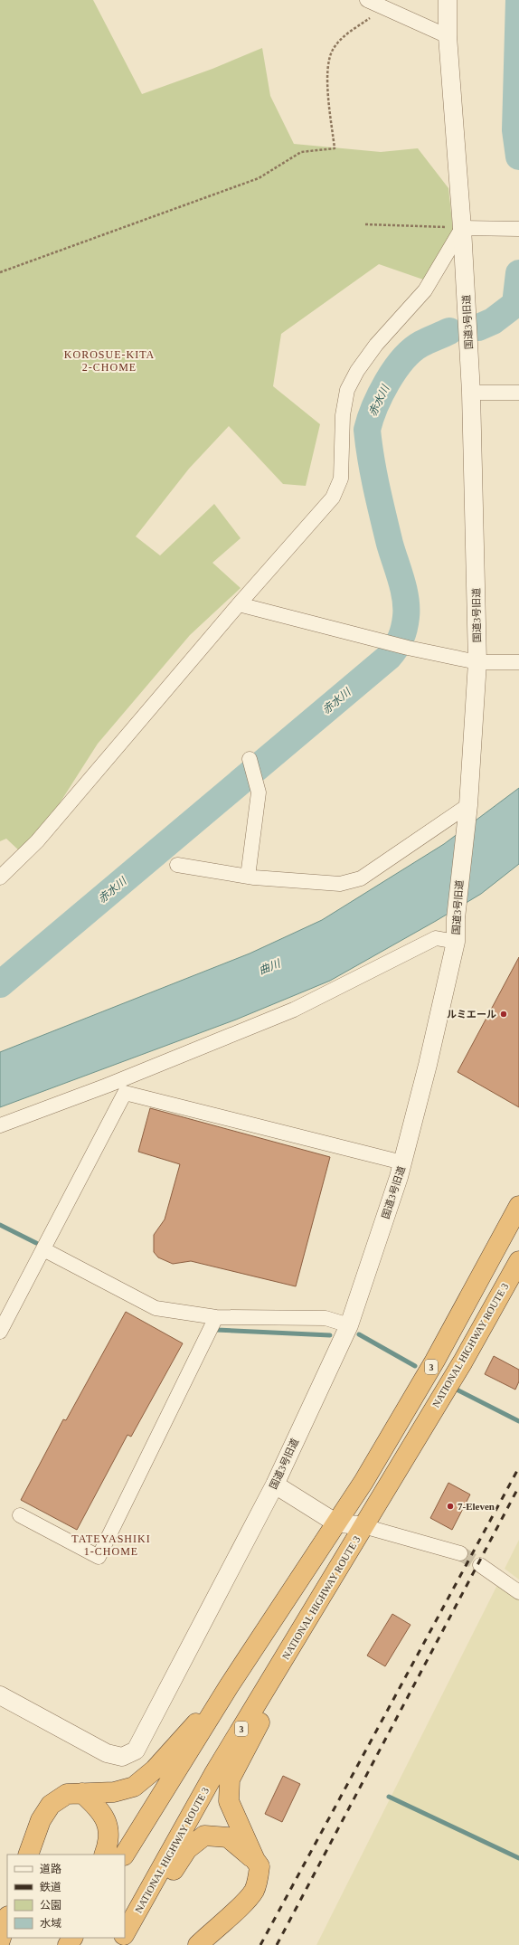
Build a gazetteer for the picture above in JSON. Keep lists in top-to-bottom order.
{
  "streets": {
    "highway": ["NATIONAL HIGHWAY ROUTE 3", "3"],
    "street": ["国道3号旧道"]
  },
  "districts": ["KOROSUE-KITA 2-CHOME", "TATEYASHIKI 1-CHOME"],
  "water": ["赤水川", "曲川"],
  "places": ["ルミエール", "7-Eleven"],
  "legend": [
    "道路",
    "鉄道",
    "公園",
    "水域"
  ]
}
